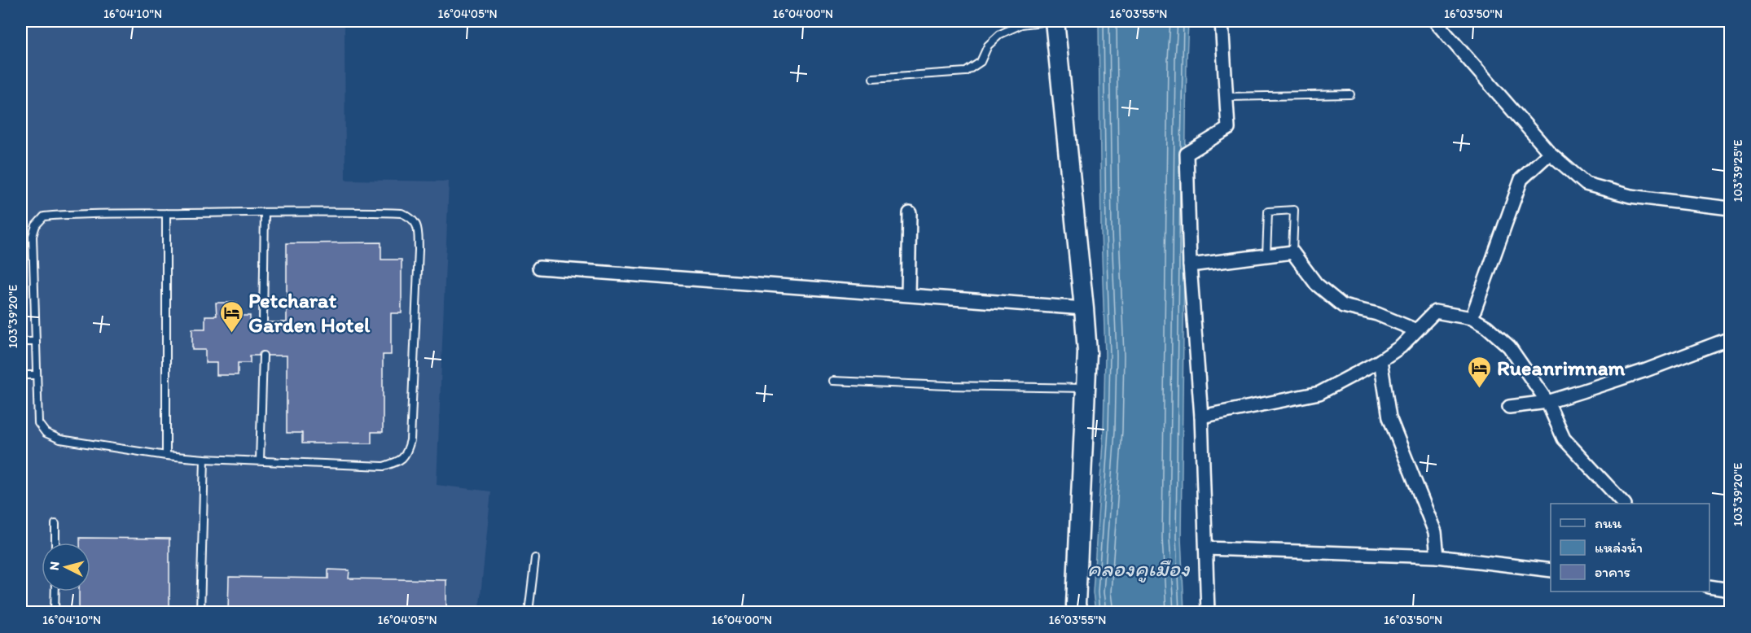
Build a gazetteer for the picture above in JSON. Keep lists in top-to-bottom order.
{
  "water": ["คลองคูเมือง"],
  "places": {
    "hotel": ["Petcharat Garden Hotel", "Rueanrimnam"]
  },
  "legend": ["ถนน", "แหล่งน้ำ", "อาคาร"],
  "north": "left",
  "coordinates": [
    "16°04'10\"N",
    "16°04'05\"N",
    "16°04'00\"N",
    "16°03'55\"N",
    "16°03'50\"N",
    "103°39'25\"E",
    "103°39'20\"E"
  ]
}
